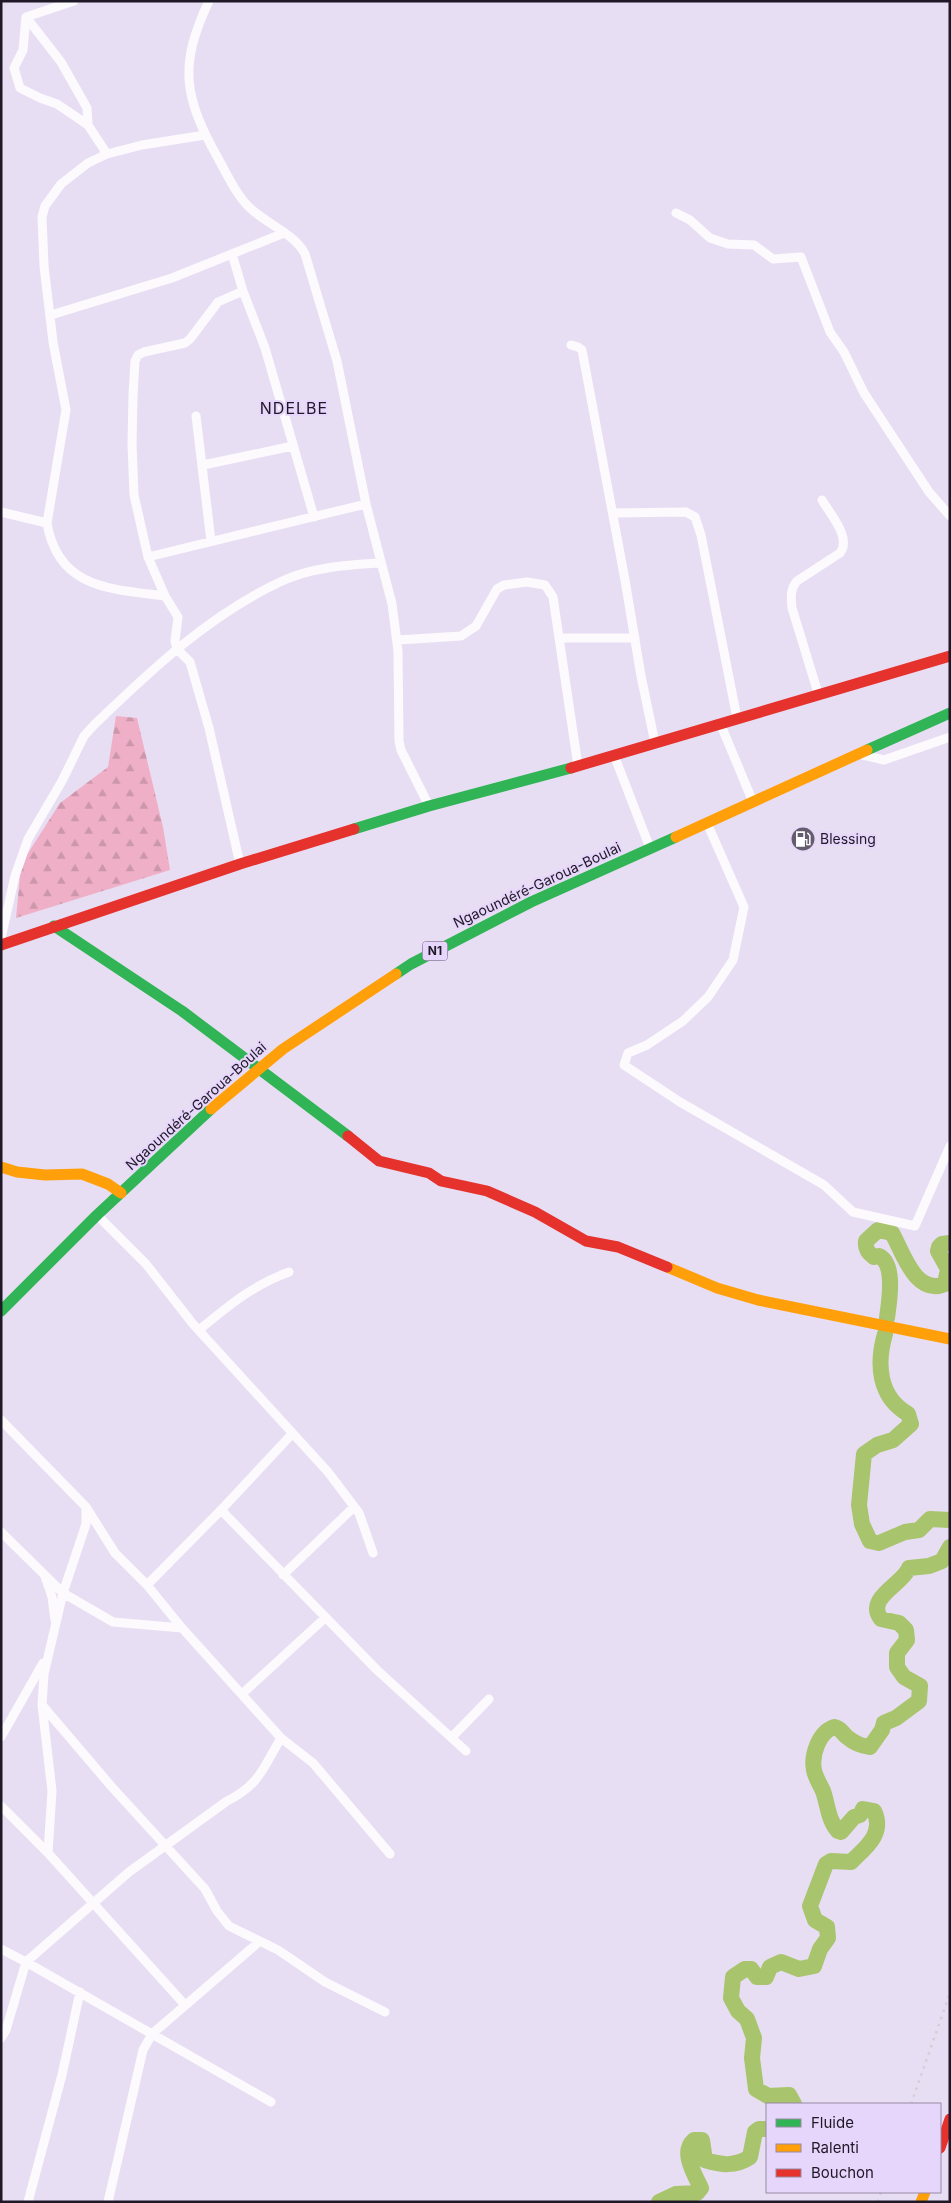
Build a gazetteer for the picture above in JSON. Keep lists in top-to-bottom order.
{
  "streets": {
    "main road": ["Ngaoundéré-Garoua-Boulai", "N1"]
  },
  "districts": ["NDELBE"],
  "places": {
    "fuel station": ["Blessing"]
  },
  "legend": ["Fluide", "Ralenti", "Bouchon"]
}
